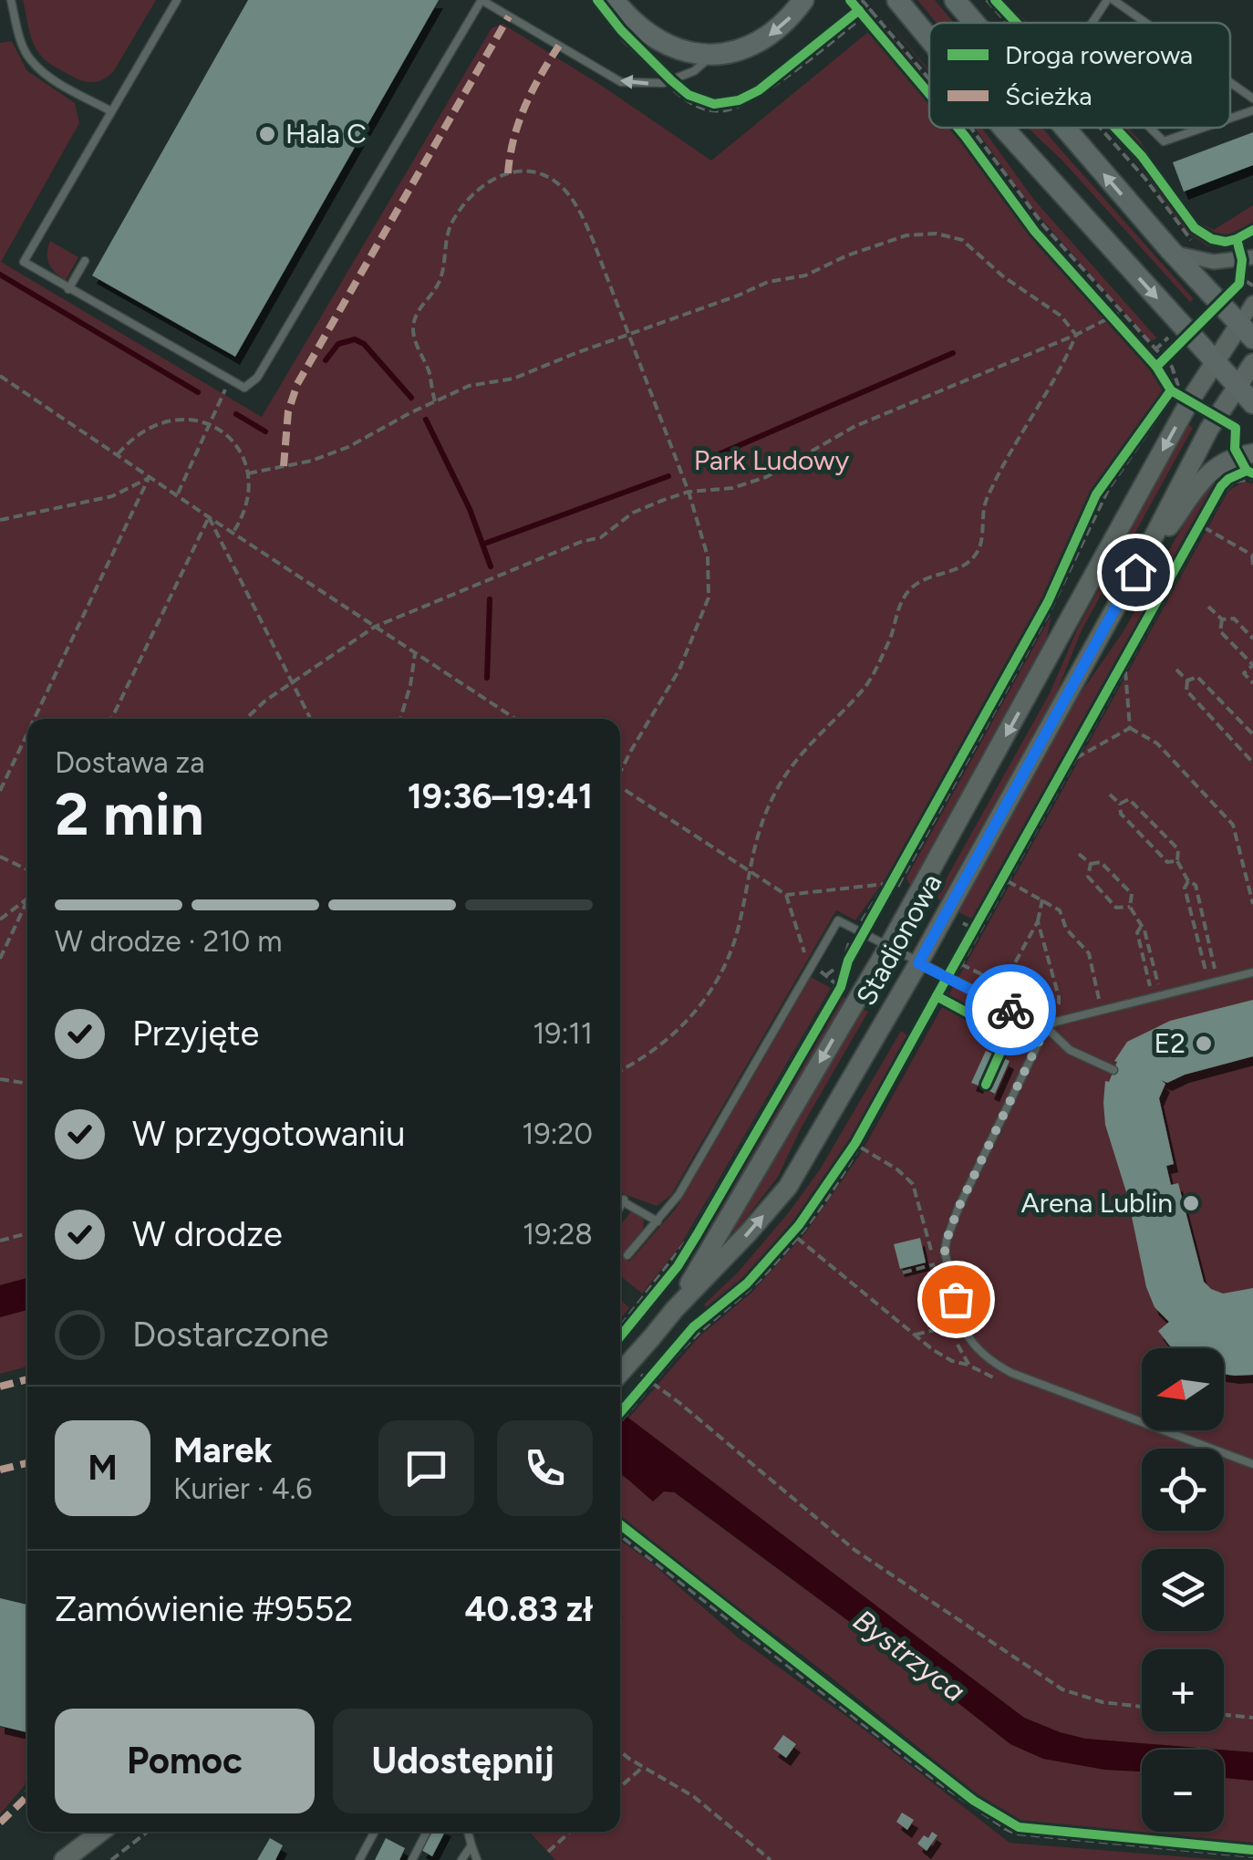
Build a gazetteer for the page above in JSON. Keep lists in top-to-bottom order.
{
  "streets": {
    "street": ["Stadionowa"]
  },
  "water": ["Bystrzyca"],
  "parks": ["Park Ludowy"],
  "places": ["Hala C", "E2", "Arena Lublin"],
  "legend": ["Droga rowerowa", "Ścieżka"],
  "north": "left",
  "page": {
    "heading": ["2 min", "Dostawa za", "19:36–19:41"],
    "panel": [
      "Marek",
      "Kurier · 4.6",
      "Zamówienie #9552",
      "40.83 zł"
    ],
    "bar": "W drodze · 210 m",
    "list": [
      ["Przyjęte", "19:11"],
      ["W przygotowaniu", "19:20"],
      ["W drodze", "19:28"],
      "Dostarczone"
    ],
    "map_buttons": ["+", "−"],
    "round": "M",
    "buttons": ["Pomoc", "Udostępnij"]
  }
}
